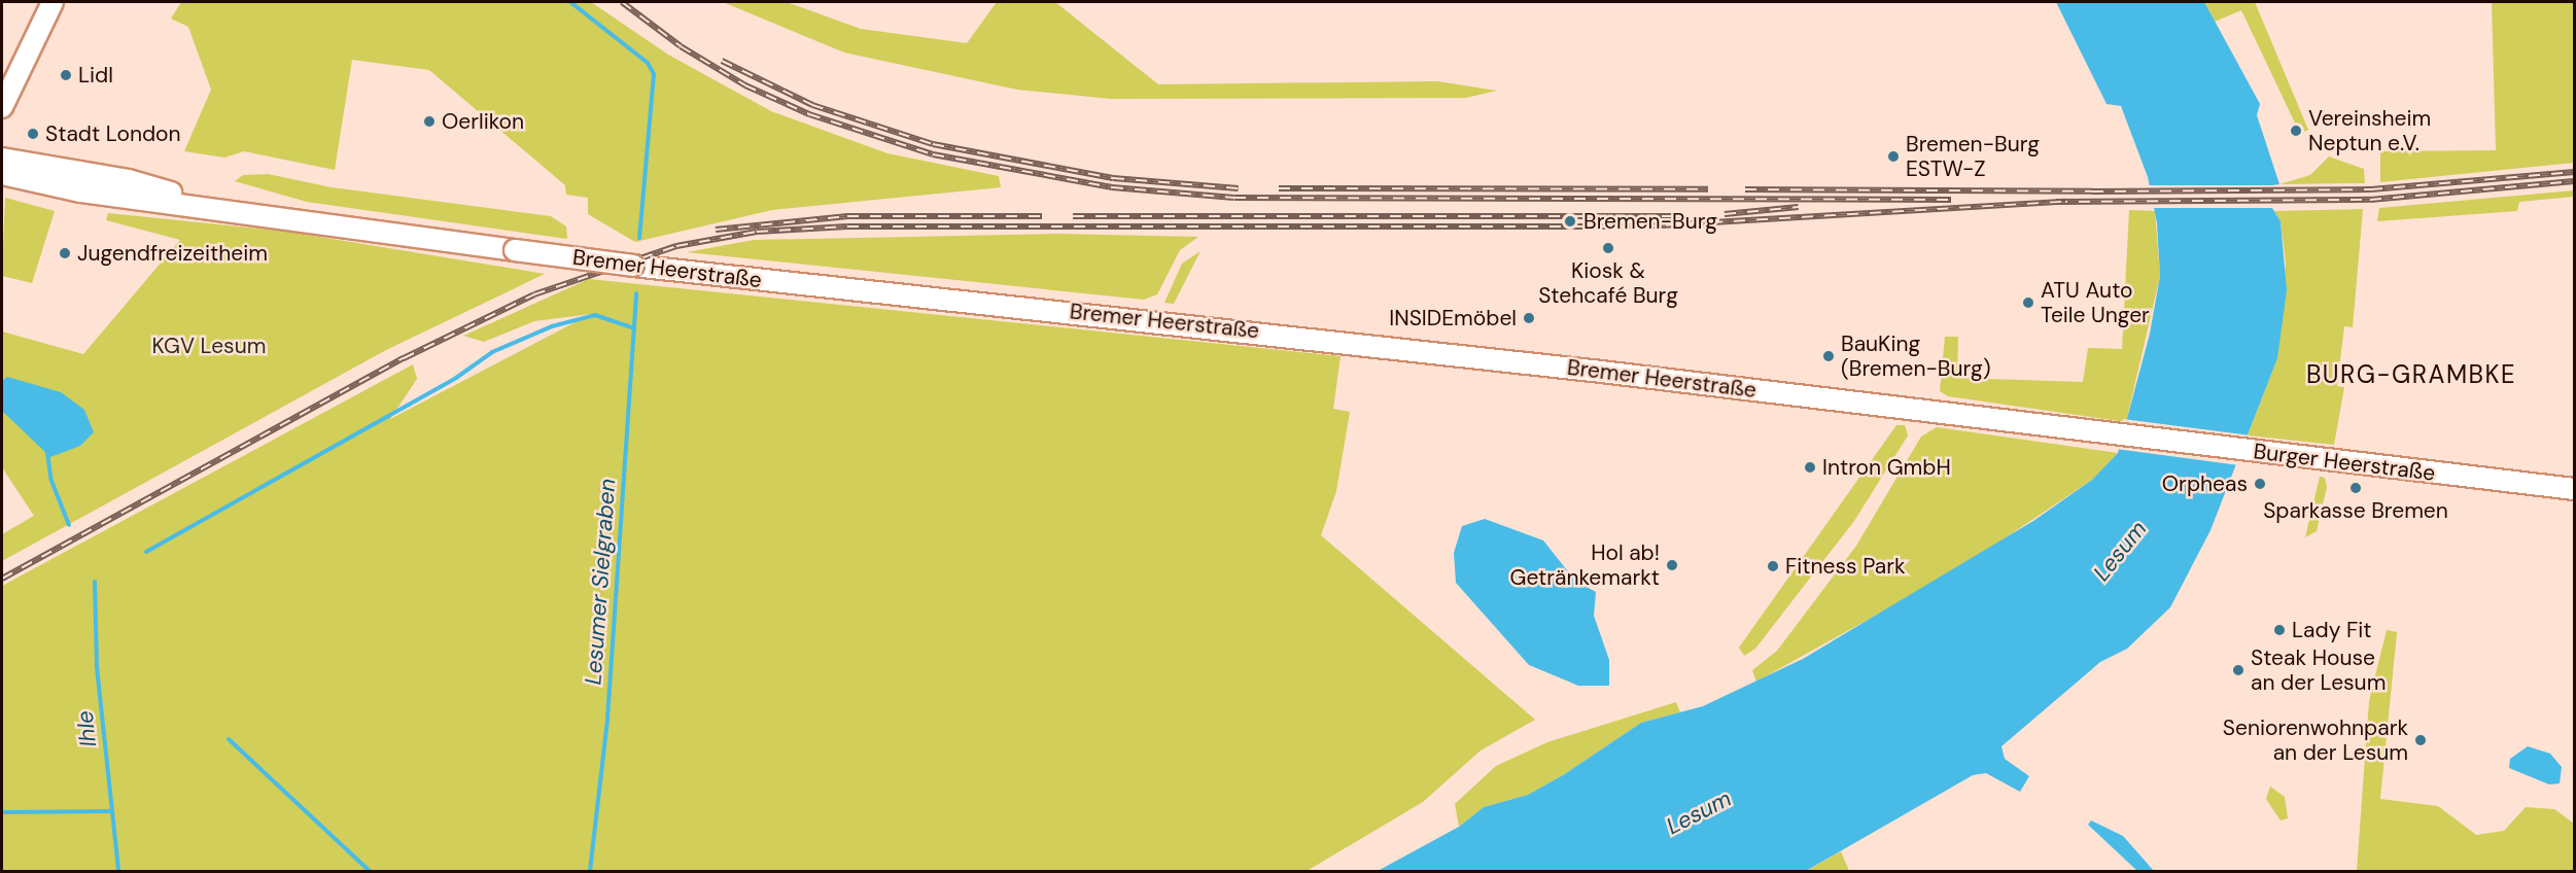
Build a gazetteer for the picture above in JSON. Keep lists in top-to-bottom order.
{
  "streets": {
    "main road": ["Bremer Heerstraße", "Burger Heerstraße"]
  },
  "crossings": [
    ["Bremer Heerstraße", "Burger Heerstraße"]
  ],
  "districts": ["BURG-GRAMBKE"],
  "water": ["Lesum", "Lesumer Sielgraben", "Ihle"],
  "parks": ["KGV Lesum"],
  "places": [
    "Lidl",
    "Oerlikon",
    "Vereinsheim Neptun e.V.",
    "Stadt London",
    "Bremen-Burg ESTW-Z",
    "Bremen-Burg",
    "Kiosk & Stehcafé Burg",
    "Jugendfreizeitheim",
    "ATU Auto Teile Unger",
    "INSIDEmöbel",
    "BauKing (Bremen-Burg)",
    "Intron GmbH",
    "Orpheas",
    "Sparkasse Bremen",
    "Hol ab! Getränkemarkt",
    "Fitness Park",
    "Lady Fit",
    "Steak House an der Lesum",
    "Seniorenwohnpark an der Lesum"
  ]
}
